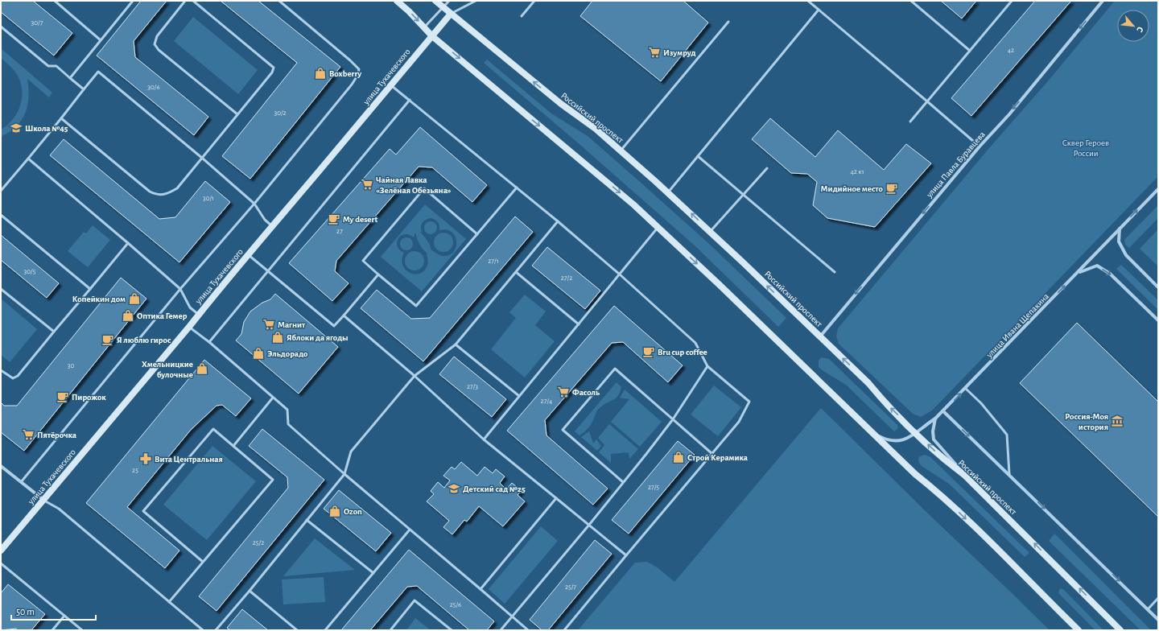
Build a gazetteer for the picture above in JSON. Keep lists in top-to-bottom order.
{
  "streets": {
    "main road": ["улица Тухачевского", "Российский проспект"],
    "street": ["улица Павла Буравцева", "улица Ивана Щепакина"]
  },
  "crossings": [
    ["улица Тухачевского", "Российский проспект"],
    ["Российский проспект", "улица Павла Буравцева"],
    ["Российский проспект", "улица Ивана Щепакина"]
  ],
  "one_way": ["улица Павла Буравцева", "улица Ивана Щепакина"],
  "parks": ["Сквер Героев России"],
  "places": {
    "supermarket": [
      "Изумруд",
      "Чайная Лавка «Зелёная Обезьяна»",
      "Магнит",
      "Фасоль",
      "Пятёрочка"
    ],
    "shop": [
      "Boxberry",
      "Копейкин дом",
      "Оптика Гемер",
      "Яблоки да ягоды",
      "Эльдорадо",
      "Хмельницкие булочные",
      "Строй Керамика",
      "Ozon"
    ],
    "school or university": ["Школа №45", "Детский сад №25"],
    "cafe": [
      "Мидийное место",
      "My desert",
      "Я люблю гирос",
      "Bru cup coffee",
      "Пирожок"
    ],
    "museum": ["Россия-Моя история"],
    "pharmacy": ["Вита Центральная"]
  },
  "house_numbers": [
    "30/7",
    "42",
    "30/6",
    "30/2",
    "42 к1",
    "30/1",
    "27",
    "27/1",
    "30/5",
    "27/2",
    "30",
    "27/3",
    "27/4",
    "25",
    "27/5",
    "25/2",
    "25/7",
    "25/6"
  ],
  "scale_bar": "50 m",
  "north": "bottom right"
}
